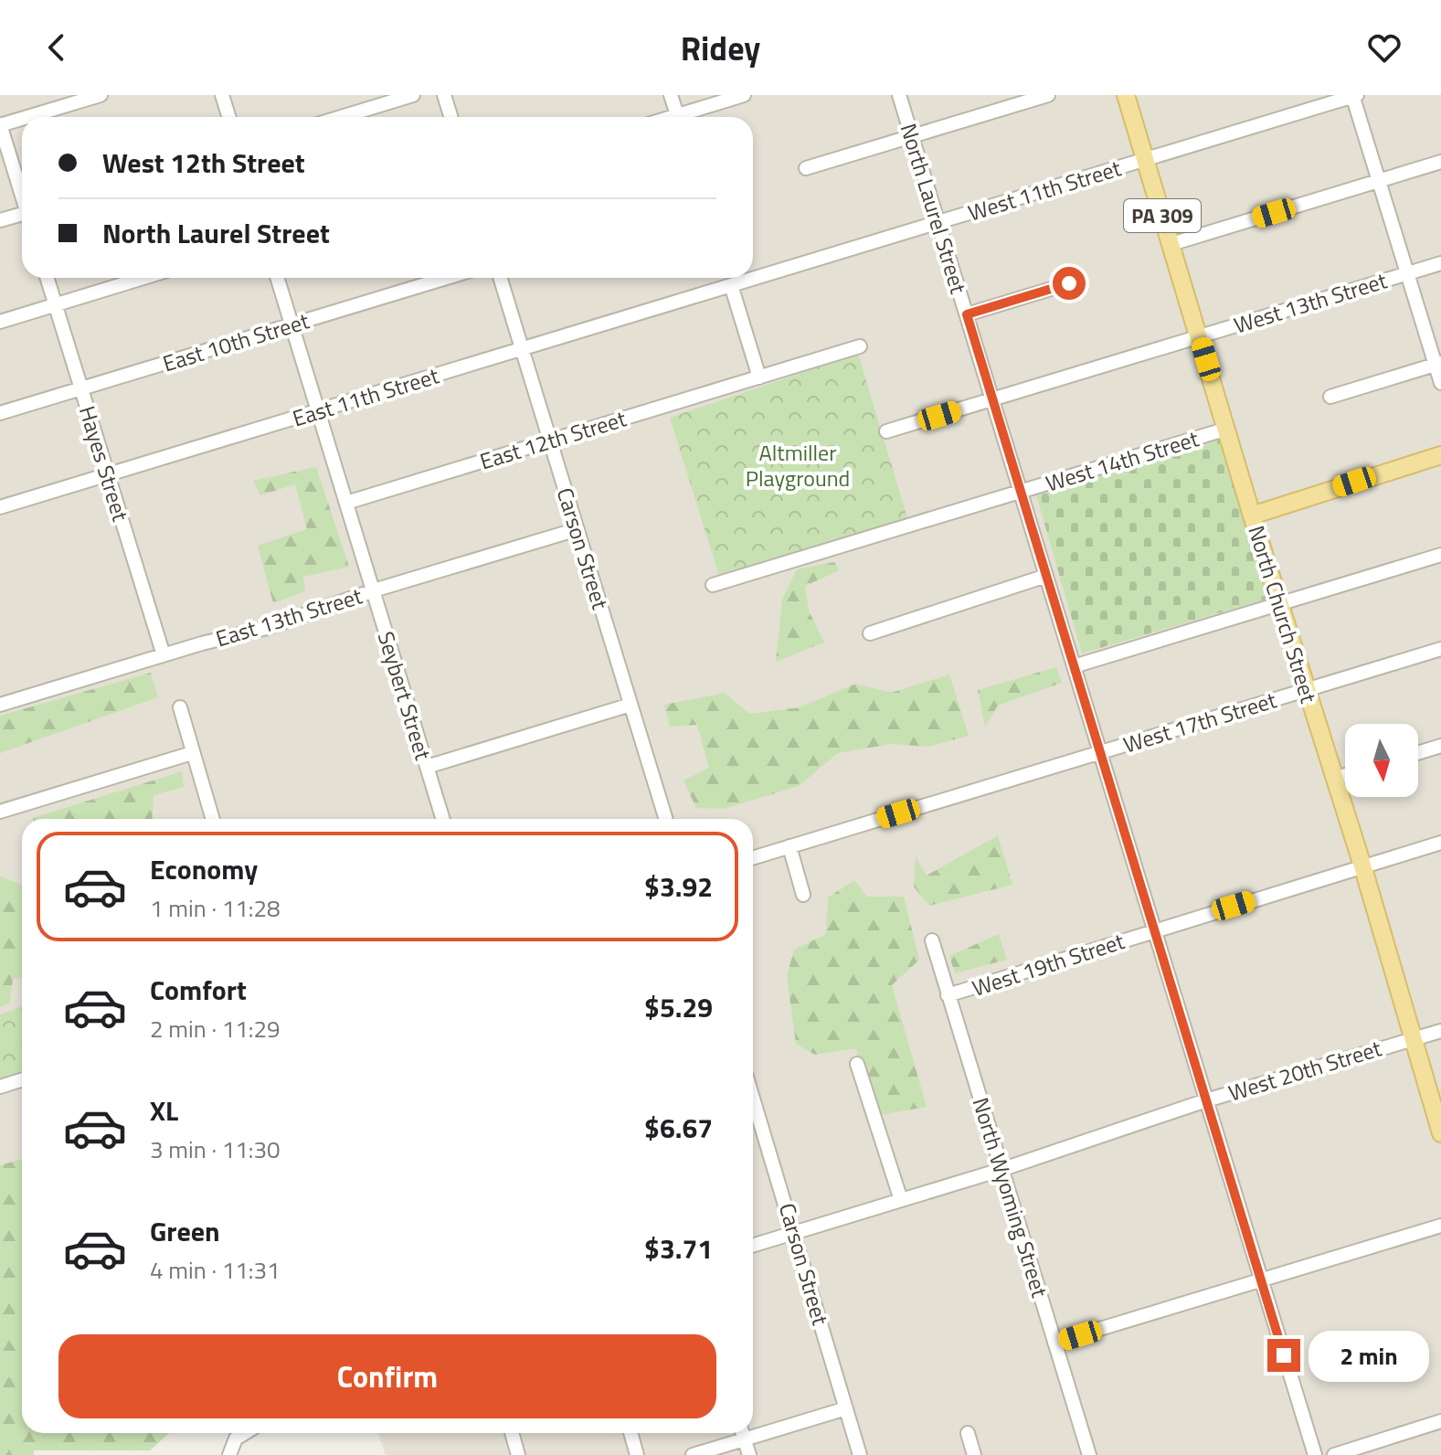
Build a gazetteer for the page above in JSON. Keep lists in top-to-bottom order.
{
  "streets": {
    "main road": ["PA 309", "North Church Street"],
    "street": [
      "West 11th Street",
      "North Laurel Street",
      "West 13th Street",
      "East 10th Street",
      "East 11th Street",
      "East 12th Street",
      "West 14th Street",
      "Hayes Street",
      "Carson Street",
      "East 13th Street",
      "Seybert Street",
      "West 17th Street",
      "West 19th Street",
      "West 20th Street",
      "North Wyoming Street"
    ]
  },
  "crossings": [
    ["West 11th Street", "North Laurel Street"],
    ["West 11th Street", "East 11th Street"],
    ["West 11th Street", "North Church Street"],
    ["North Laurel Street", "West 13th Street"],
    ["North Laurel Street", "West 14th Street"],
    ["North Laurel Street", "West 17th Street"],
    ["North Laurel Street", "West 19th Street"],
    ["North Laurel Street", "West 20th Street"],
    ["West 13th Street", "North Church Street"],
    ["East 10th Street", "Hayes Street"],
    ["East 10th Street", "Seybert Street"],
    ["East 11th Street", "Hayes Street"],
    ["East 11th Street", "Carson Street"],
    ["East 11th Street", "Seybert Street"],
    ["East 12th Street", "Carson Street"],
    ["East 12th Street", "Seybert Street"],
    ["West 14th Street", "North Church Street"],
    ["Hayes Street", "East 13th Street"],
    ["Carson Street", "East 13th Street"],
    ["Carson Street", "West 20th Street"],
    ["North Church Street", "West 17th Street"],
    ["North Church Street", "West 19th Street"],
    ["North Church Street", "West 20th Street"],
    ["East 13th Street", "Seybert Street"],
    ["West 19th Street", "North Wyoming Street"],
    ["West 20th Street", "North Wyoming Street"]
  ],
  "parks": ["Altmiller Playground"],
  "north": "bottom",
  "page": {
    "header": "Ridey",
    "banner": ["West 12th Street", "North Laurel Street"],
    "list": [
      {
        "name": "Economy",
        "note": "1 min · 11:28",
        "value": "$3.92"
      },
      {
        "name": "Comfort",
        "note": "2 min · 11:29",
        "value": "$5.29"
      },
      {
        "name": "XL",
        "note": "3 min · 11:30",
        "value": "$6.67"
      },
      {
        "name": "Green",
        "note": "4 min · 11:31",
        "value": "$3.71"
      }
    ],
    "buttons": "Confirm",
    "bubble": "2 min"
  }
}
